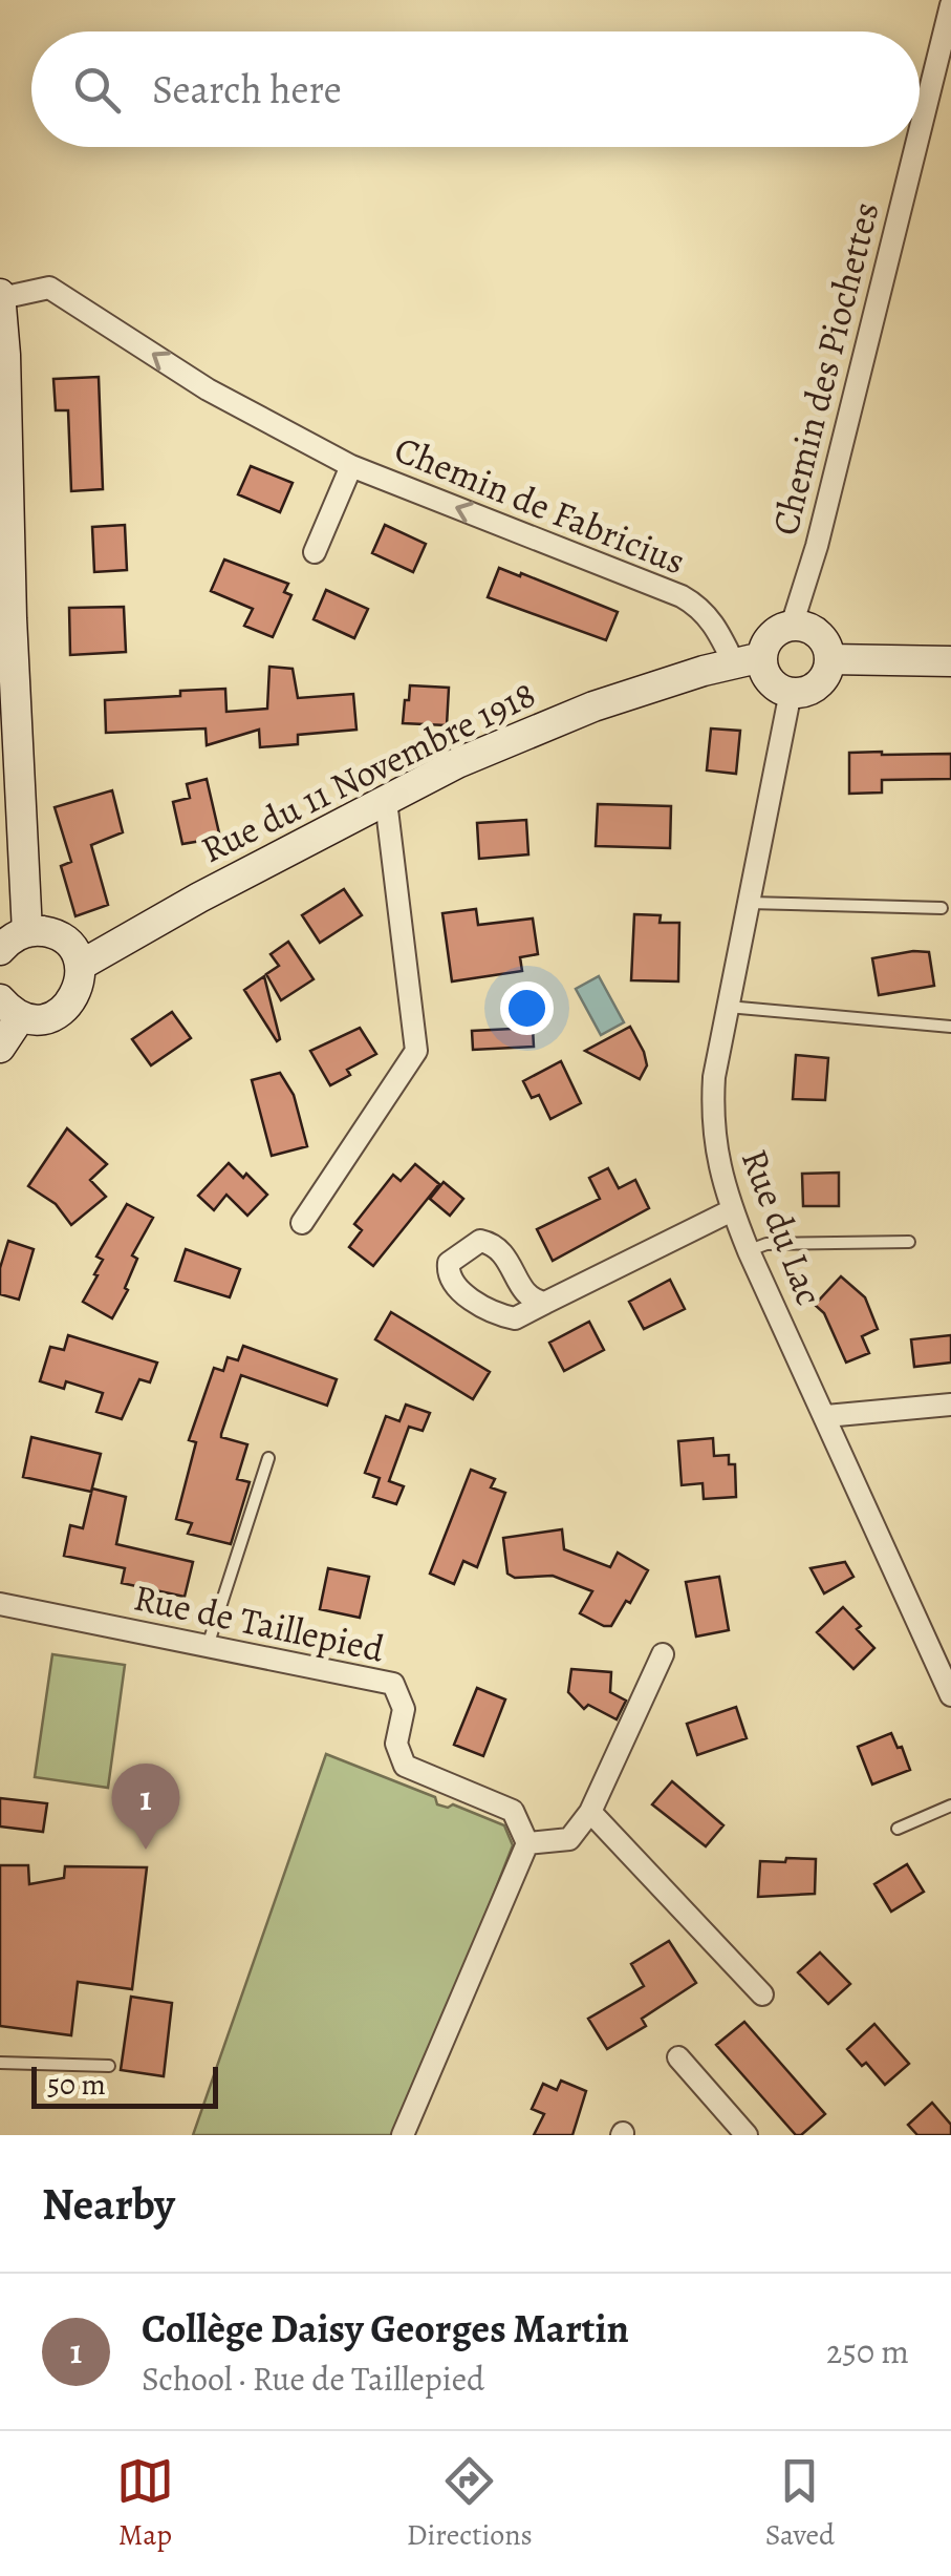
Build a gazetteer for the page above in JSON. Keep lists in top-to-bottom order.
{
  "streets": {
    "street": [
      "Chemin des Piochettes",
      "Chemin de Fabricius",
      "Rue du 11 Novembre 1918",
      "Rue du Lac",
      "Rue de Taillepied"
    ]
  },
  "crossings": [
    ["Chemin des Piochettes", "Chemin de Fabricius"],
    ["Chemin des Piochettes", "Rue du 11 Novembre 1918"],
    ["Chemin des Piochettes", "Rue du Lac"],
    ["Chemin de Fabricius", "Rue du 11 Novembre 1918"],
    ["Chemin de Fabricius", "Rue du Lac"],
    ["Rue du 11 Novembre 1918", "Rue du Lac"]
  ],
  "one_way": ["Chemin de Fabricius"],
  "scale_bar": "50 m",
  "page": {
    "search": "Search here",
    "pins": "1",
    "scale": "50 m",
    "heading": "Nearby",
    "list": [
      {
        "mark": "1",
        "name": "Collège Daisy Georges Martin",
        "note": "School · Rue de Taillepied",
        "value": "250 m"
      }
    ],
    "nav": ["Map", "Directions", "Saved"]
  }
}
